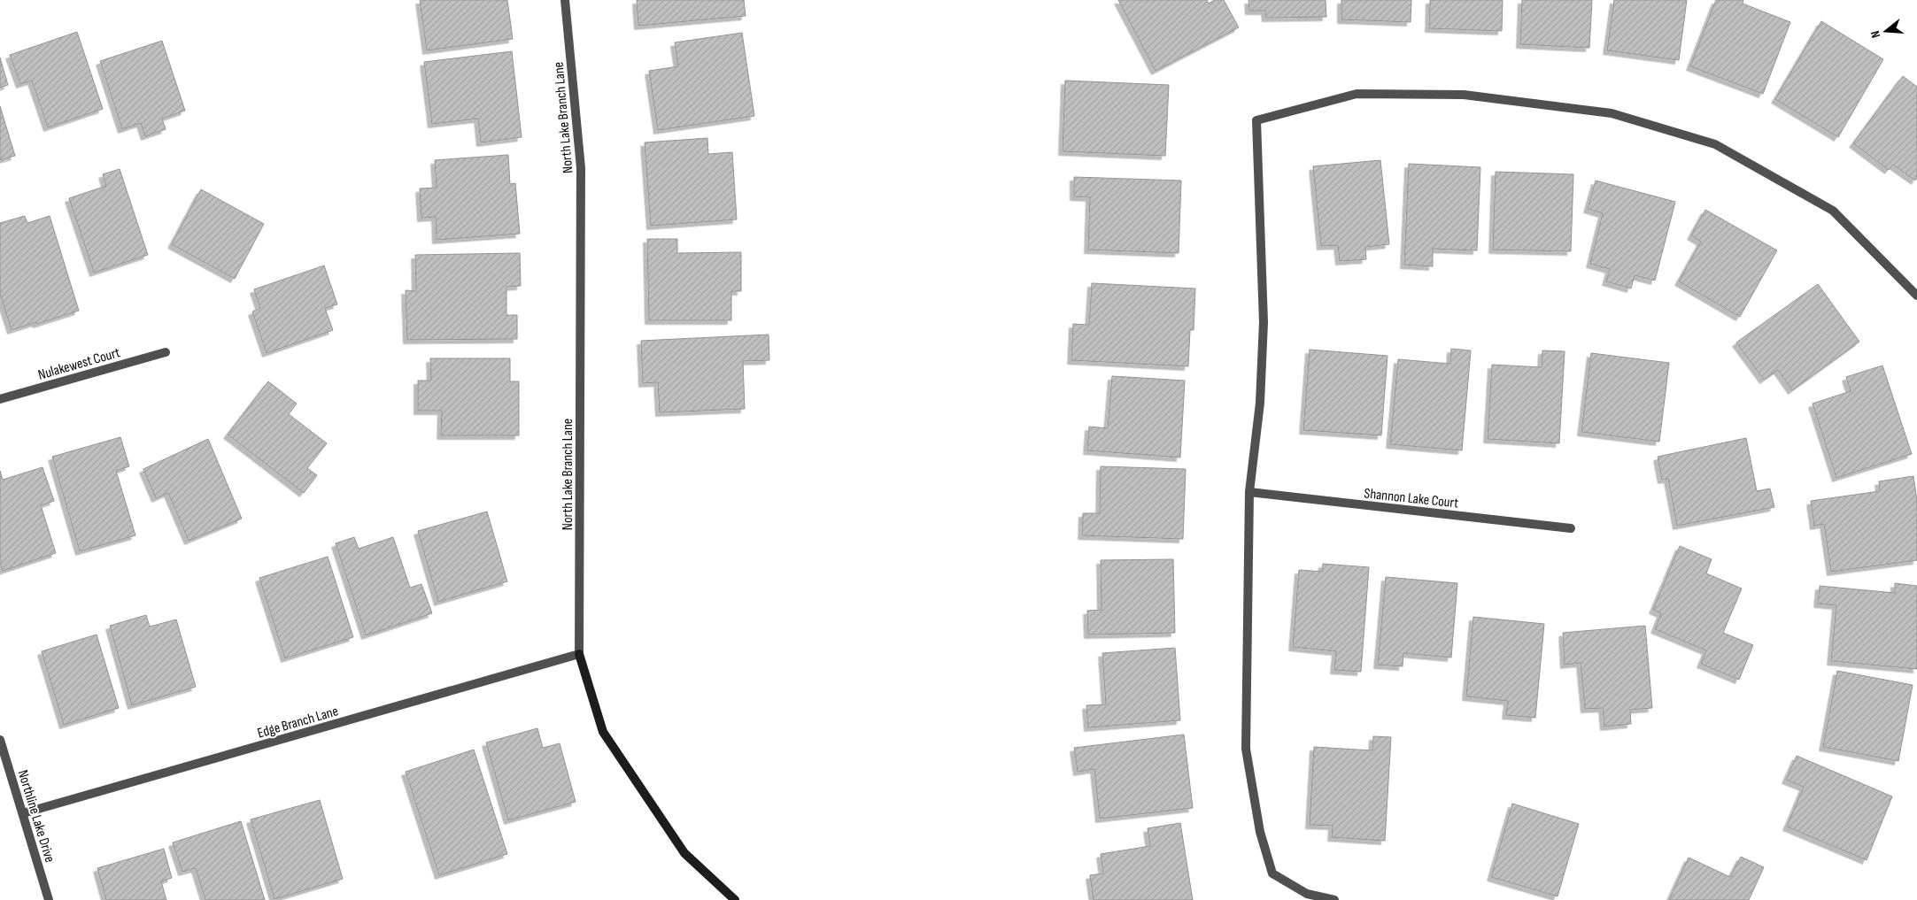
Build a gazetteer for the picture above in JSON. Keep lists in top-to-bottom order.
{
  "streets": {
    "street": [
      "North Lake Branch Lane",
      "Nulakewest Court",
      "Shannon Lake Court",
      "Edge Branch Lane",
      "Northline Lake Drive"
    ]
  },
  "crossings": [
    ["North Lake Branch Lane", "Edge Branch Lane"],
    ["Edge Branch Lane", "Northline Lake Drive"]
  ],
  "north": "left"
}
